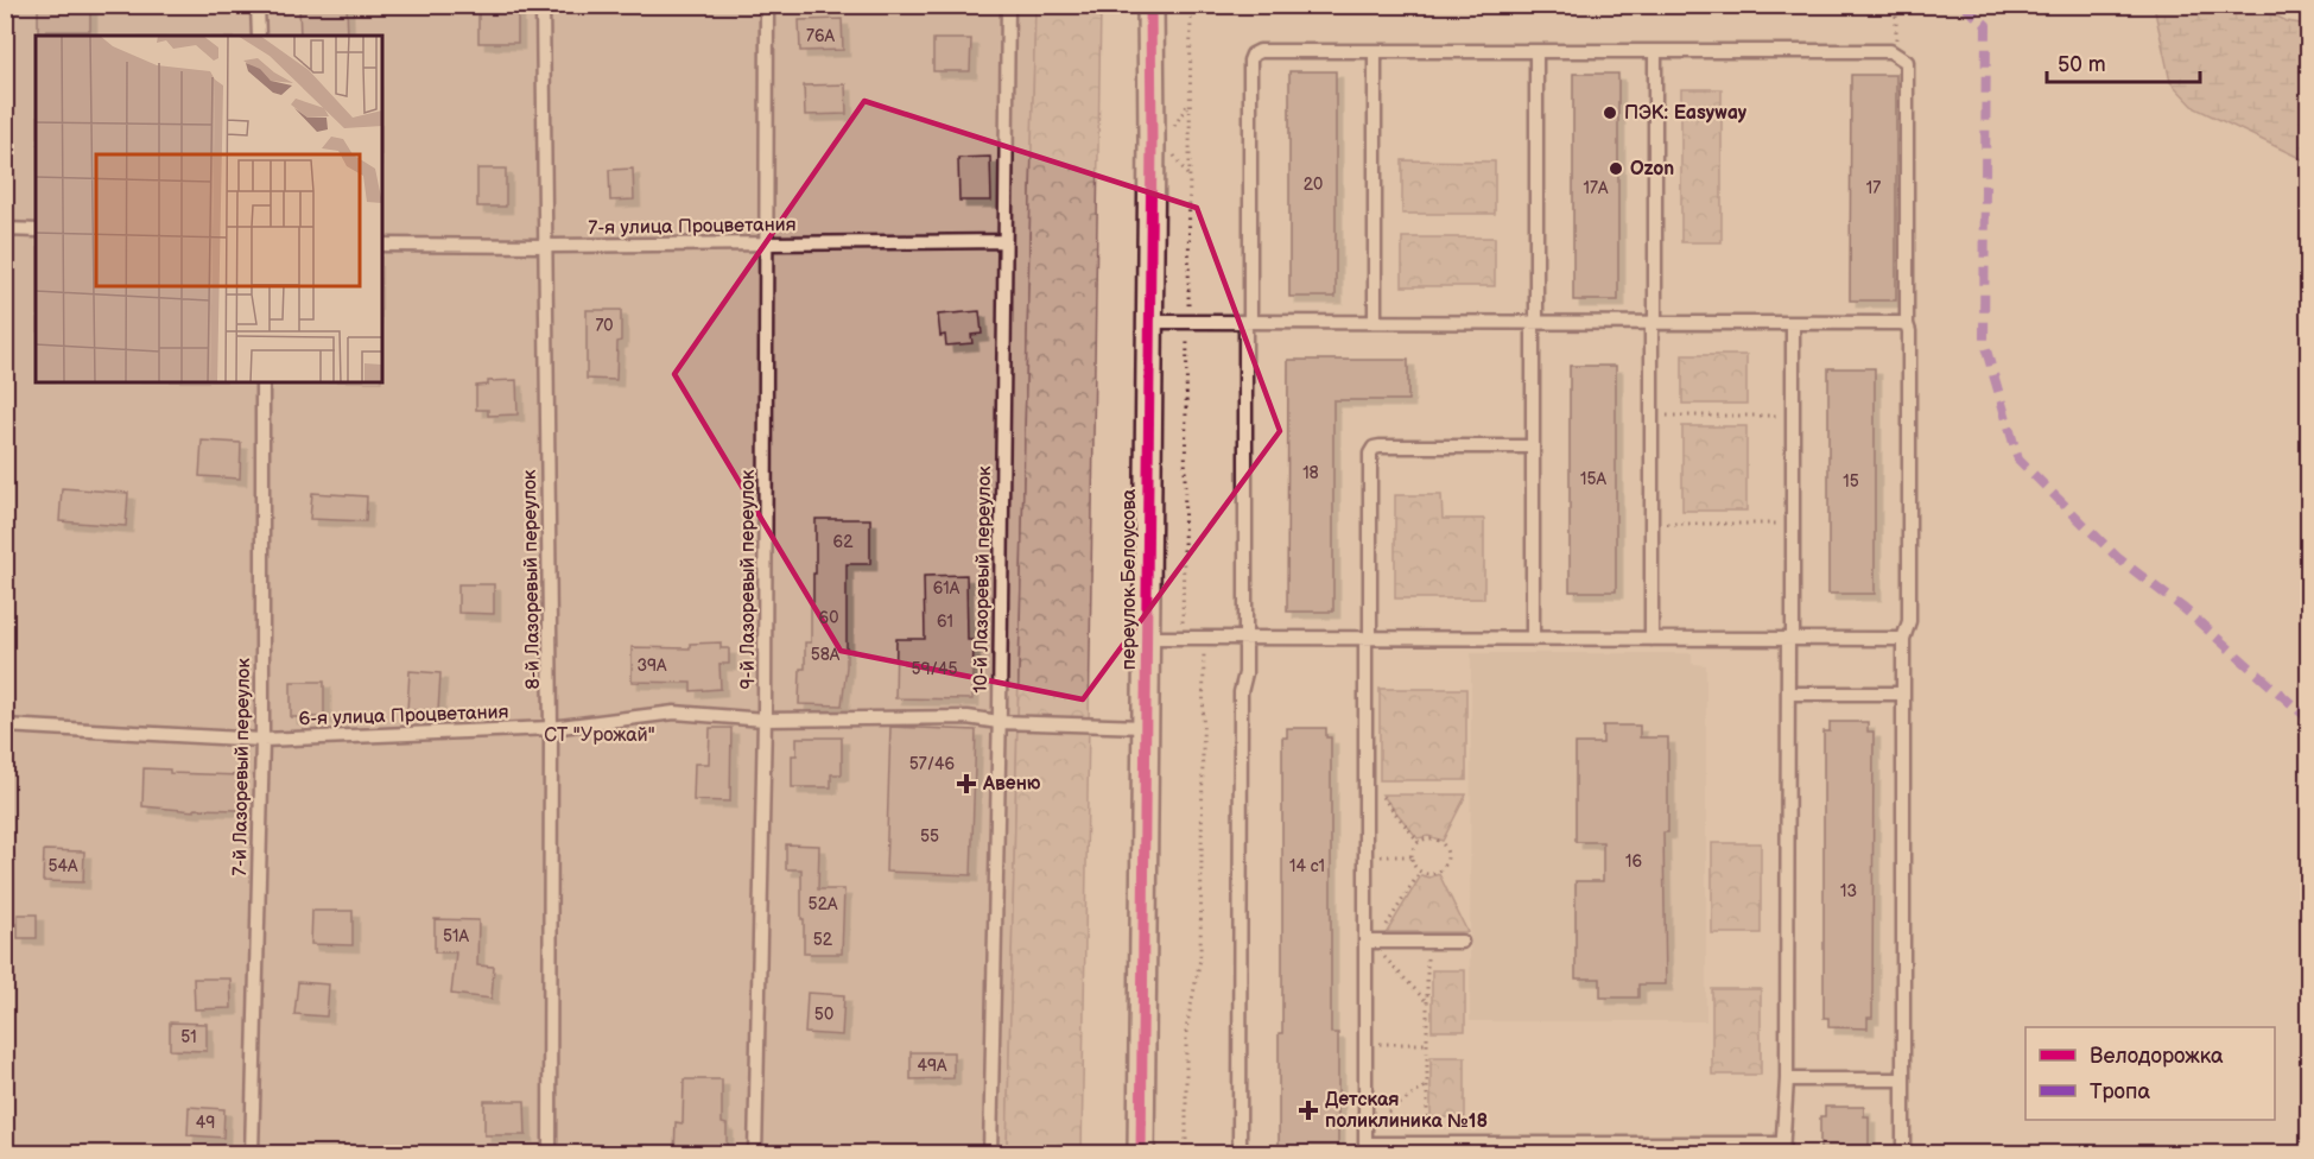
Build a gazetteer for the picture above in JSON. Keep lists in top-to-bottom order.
{
  "streets": {
    "street": ["переулок Белоусова"],
    "lane": [
      "7-я улица Процветания",
      "8-й Лазоревый переулок",
      "9-й Лазоревый переулок",
      "10-й Лазоревый переулок",
      "6-я улица Процветания",
      "7-й Лазоревый переулок"
    ]
  },
  "crossings": [
    ["7-я улица Процветания", "8-й Лазоревый переулок"],
    ["7-я улица Процветания", "9-й Лазоревый переулок"],
    ["7-я улица Процветания", "10-й Лазоревый переулок"],
    ["8-й Лазоревый переулок", "6-я улица Процветания"],
    ["9-й Лазоревый переулок", "6-я улица Процветания"],
    ["10-й Лазоревый переулок", "6-я улица Процветания"],
    ["переулок Белоусова", "6-я улица Процветания"],
    ["6-я улица Процветания", "7-й Лазоревый переулок"]
  ],
  "parks": ["СТ \"Урожай\""],
  "places": {
    "other": ["ПЭК: Easyway", "Ozon"],
    "health": ["Авеню", "Детская поликлиника №18"]
  },
  "house_numbers": [
    "76А",
    "20",
    "17А",
    "17",
    "70",
    "18",
    "15А",
    "15",
    "62",
    "61А",
    "60",
    "61",
    "58А",
    "39А",
    "59/45",
    "57/46",
    "55",
    "16",
    "54А",
    "14 с1",
    "13",
    "52А",
    "51А",
    "52",
    "50",
    "51",
    "49А",
    "49"
  ],
  "legend": ["Велодорожка", "Тропа"],
  "scale_bar": "50 m"
}
